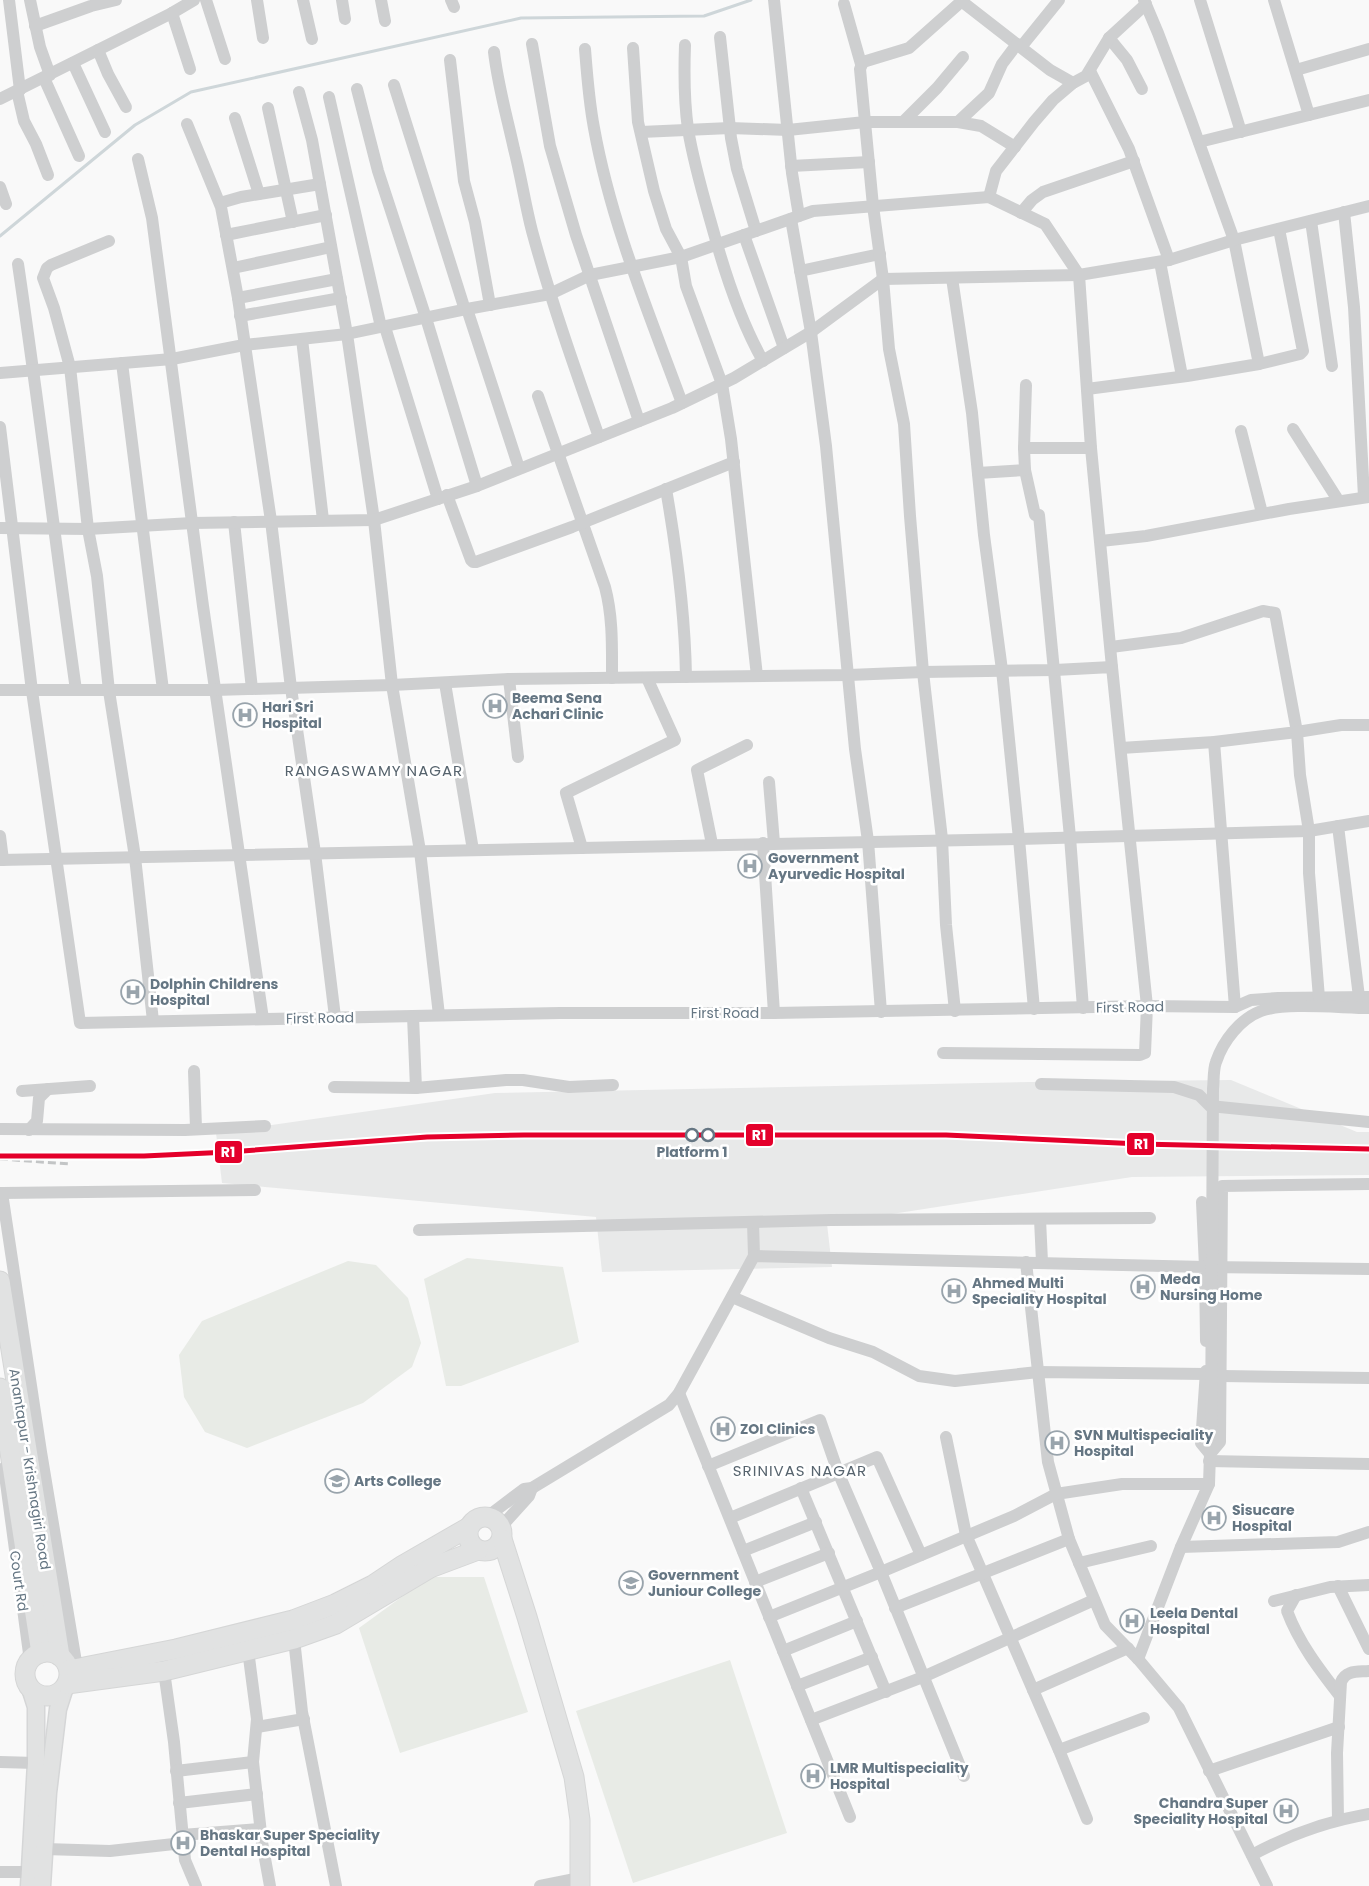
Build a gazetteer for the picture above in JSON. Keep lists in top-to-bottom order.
{
  "streets": {
    "highway": ["Anantapur - Krishnagiri Road"],
    "street": ["First Road", "Court Rd"]
  },
  "crossings": [
    ["Anantapur - Krishnagiri Road", "Court Rd"]
  ],
  "districts": ["RANGASWAMY NAGAR", "SRINIVAS NAGAR"],
  "places": {
    "hospital": [
      "Beema Sena Achari Clinic",
      "Hari Sri Hospital",
      "Government Ayurvedic Hospital",
      "Dolphin Childrens Hospital",
      "Meda Nursing Home",
      "Ahmed Multi Speciality Hospital",
      "ZOI Clinics",
      "SVN Multispeciality Hospital",
      "Sisucare Hospital",
      "Leela Dental Hospital",
      "LMR Multispeciality Hospital",
      "Chandra Super Speciality Hospital",
      "Bhaskar Super Speciality Dental Hospital"
    ],
    "other": ["Platform 1"],
    "school or university": ["Arts College", "Government Juniour College"]
  },
  "lines": ["transit line R1"]
}
